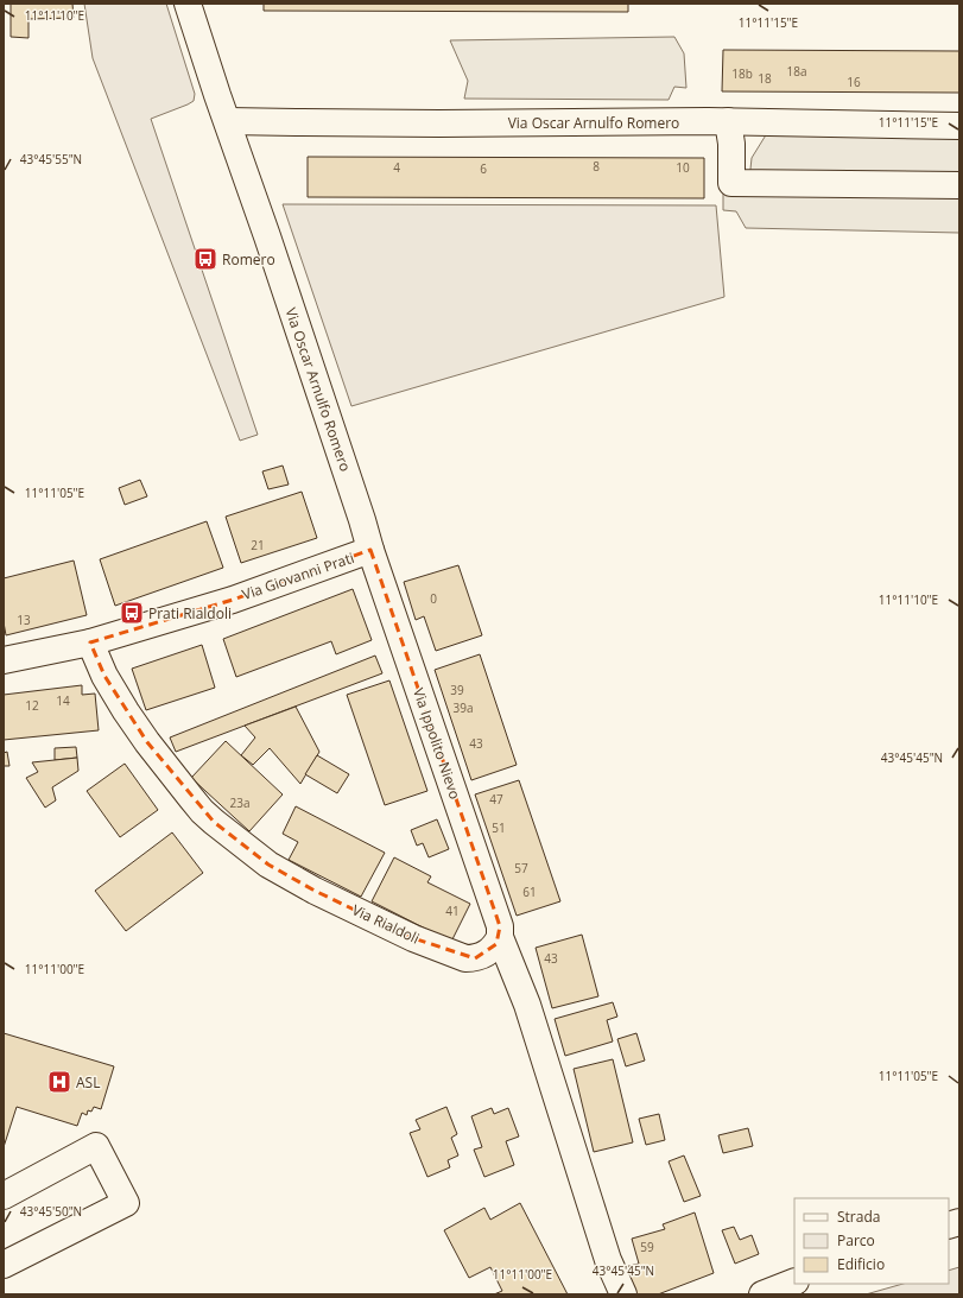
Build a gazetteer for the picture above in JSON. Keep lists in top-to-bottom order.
{
  "streets": {
    "street": [
      "Via Oscar Arnulfo Romero",
      "Via Giovanni Prati",
      "Via Ippolito Nievo",
      "Via Rialdoli"
    ]
  },
  "crossings": [
    ["Via Oscar Arnulfo Romero", "Via Giovanni Prati"],
    ["Via Oscar Arnulfo Romero", "Via Ippolito Nievo"],
    ["Via Giovanni Prati", "Via Ippolito Nievo"],
    ["Via Giovanni Prati", "Via Rialdoli"],
    ["Via Ippolito Nievo", "Via Rialdoli"]
  ],
  "places": {
    "bus stop": ["Romero", "Prati Rialdoli"],
    "hospital": ["ASL"]
  },
  "house_numbers": [
    "18a",
    "18b",
    "18",
    "16",
    "8",
    "4",
    "10",
    "6",
    "21",
    "0",
    "13",
    "39",
    "14",
    "12",
    "39a",
    "43",
    "47",
    "23a",
    "51",
    "57",
    "61",
    "41",
    "43",
    "59"
  ],
  "legend": ["Strada", "Parco", "Edificio"],
  "coordinates": [
    "11°11'10\"E",
    "11°11'15\"E",
    "43°45'55\"N",
    "11°11'05\"E",
    "43°45'45\"N",
    "11°11'00\"E",
    "43°45'50\"N"
  ]
}
